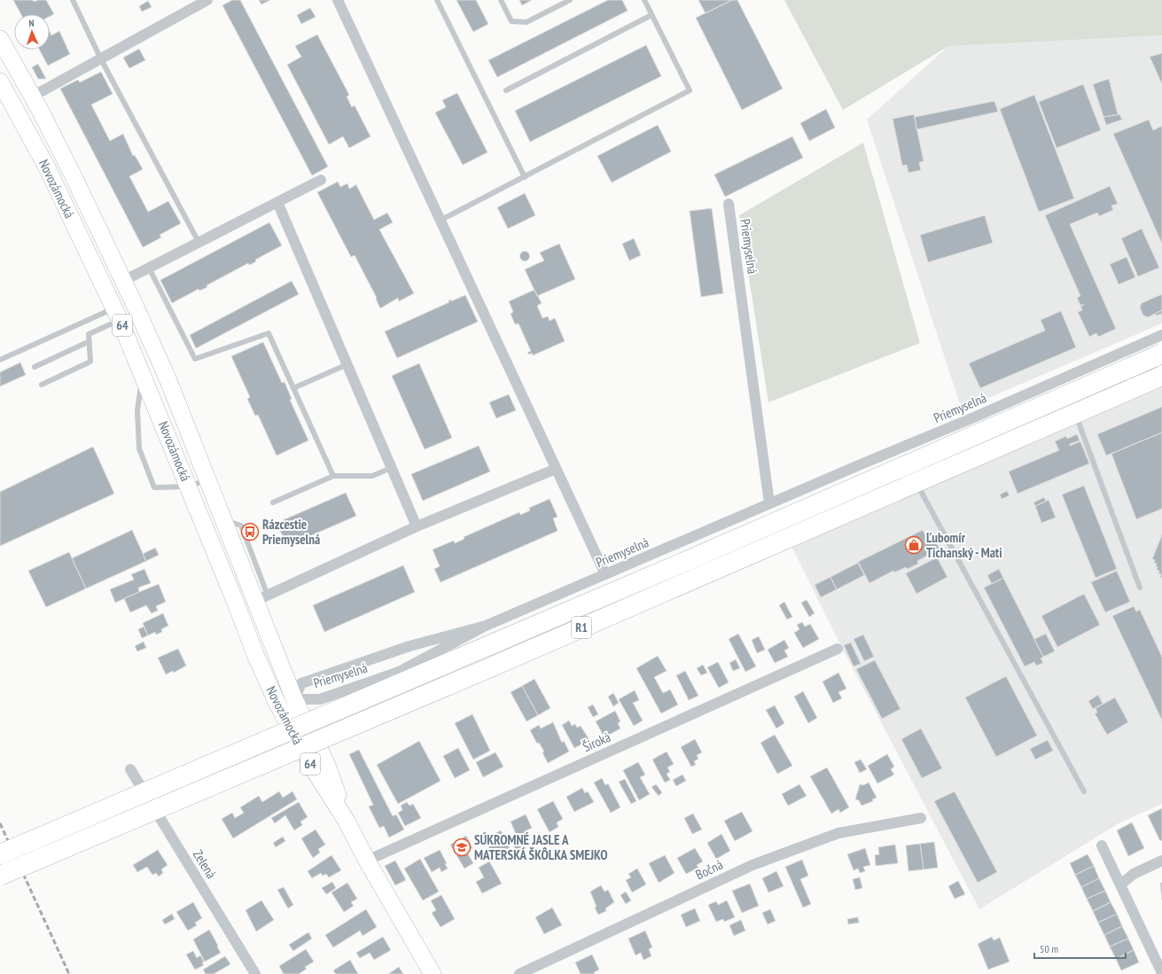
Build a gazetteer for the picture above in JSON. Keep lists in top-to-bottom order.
{
  "streets": {
    "highway": ["R1"],
    "main road": ["Novozámocká", "64"],
    "street": [
      "Priemyselná",
      "Široká",
      "Zelená",
      "Bočná"
    ]
  },
  "crossings": [
    ["Novozámocká", "Priemyselná"],
    ["Novozámocká", "Široká"]
  ],
  "places": {
    "bus stop": ["Rázcestie Priemyselná"],
    "shop": ["Ľubomír Tichanský - Mati"],
    "school or university": ["SÚKROMNÉ JASLE A MATERSKÁ ŠKÔLKA SMEJKO"]
  },
  "scale_bar": "50 m",
  "north": "top"
}
